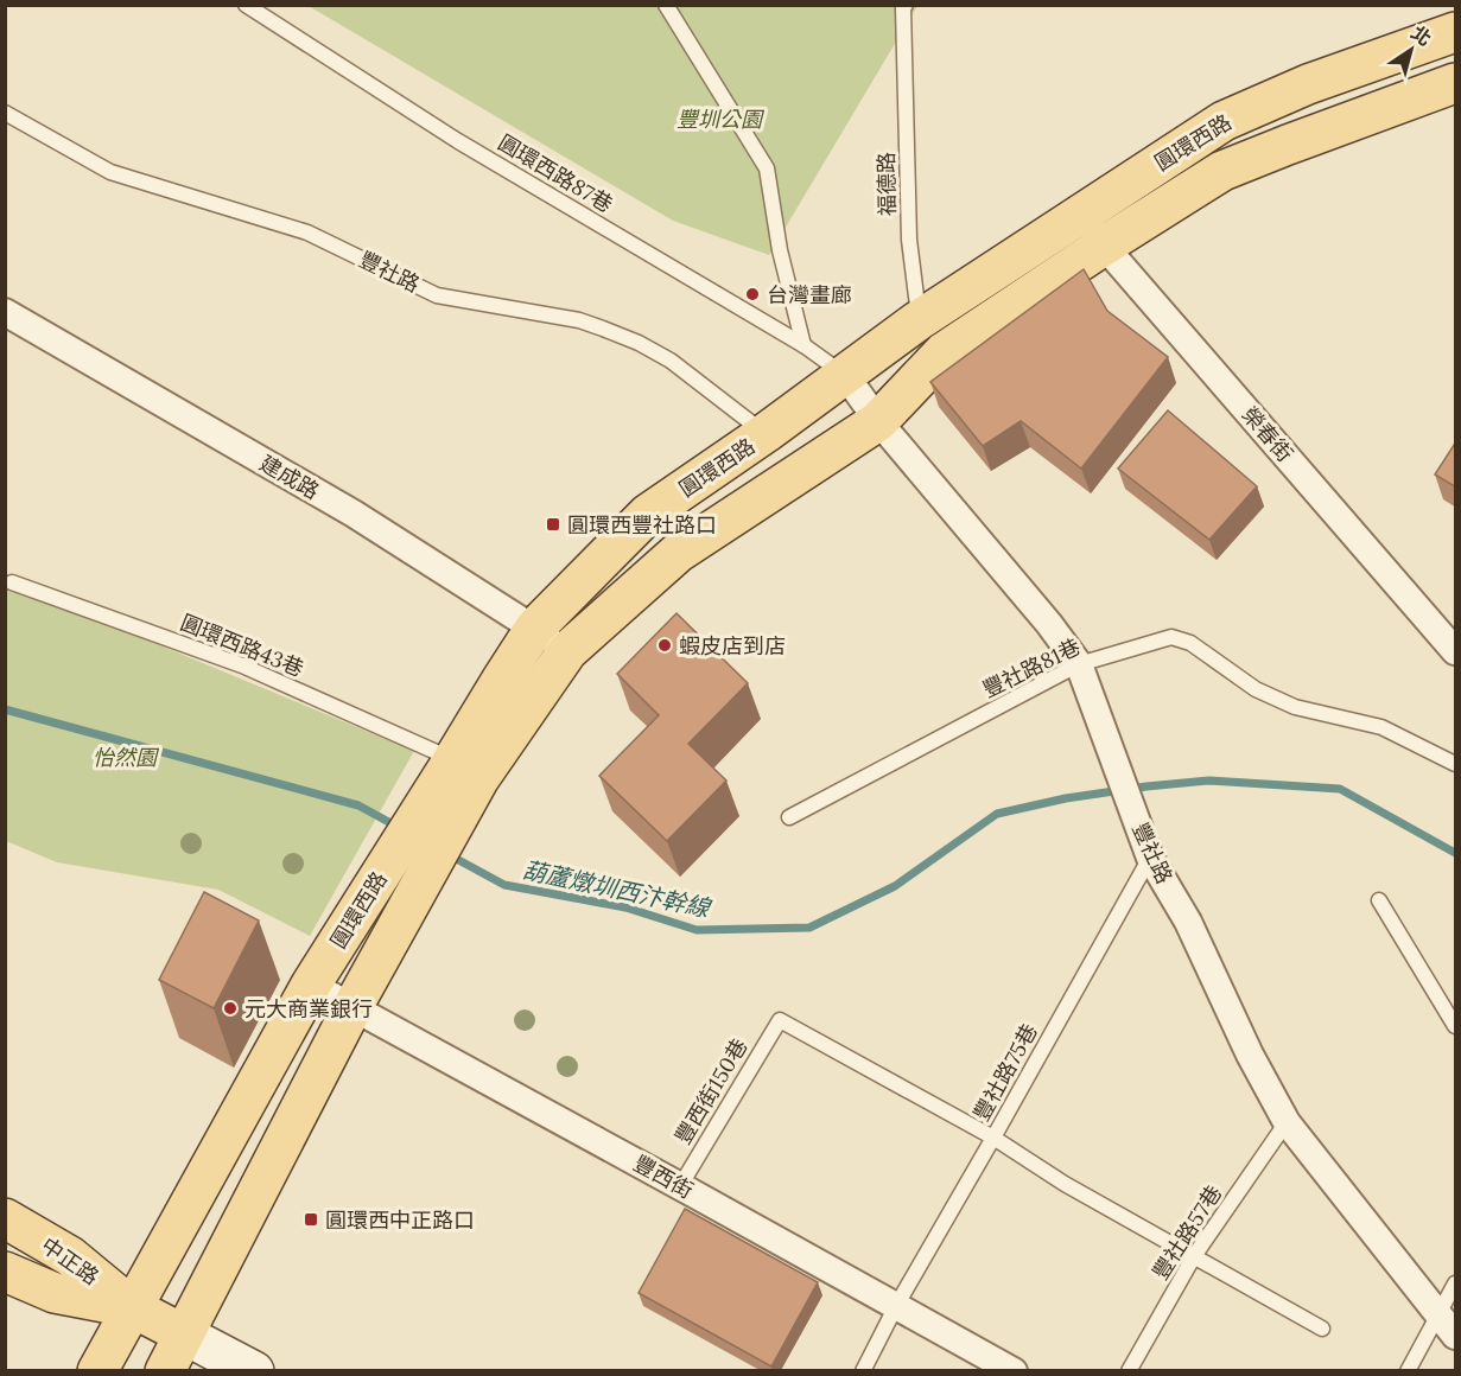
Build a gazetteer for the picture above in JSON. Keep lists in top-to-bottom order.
{
  "streets": {
    "main road": ["圓環西路", "中正路"],
    "street": [
      "豐社路",
      "榮春街",
      "建成路",
      "豐西街"
    ],
    "lane": [
      "圓環西路87巷",
      "福德路",
      "圓環西路43巷",
      "豐社路81巷",
      "豐社路75巷",
      "豐西街150巷",
      "豐社路57巷"
    ]
  },
  "crossings": [
    ["圓環西路", "圓環西路87巷"],
    ["圓環西路", "福德路"],
    ["圓環西路", "豐社路"],
    ["圓環西路", "榮春街"],
    ["圓環西路", "建成路"],
    ["圓環西路", "圓環西路43巷"],
    ["圓環西路", "豐西街"],
    ["圓環西路", "中正路"],
    ["圓環西路87巷", "豐社路"],
    ["豐社路", "豐社路81巷"],
    ["豐社路", "豐社路75巷"],
    ["豐社路", "豐社路57巷"],
    ["豐社路75巷", "豐西街150巷"],
    ["豐社路75巷", "豐西街"],
    ["豐西街150巷", "豐西街"]
  ],
  "water": ["葫蘆燉圳西汴幹線"],
  "parks": ["豐圳公園", "怡然園"],
  "places": {
    "other": ["台灣畫廊", "蝦皮店到店", "元大商業銀行"],
    "transit": ["圓環西豐社路口", "圓環西中正路口"]
  },
  "north": "top right"
}
